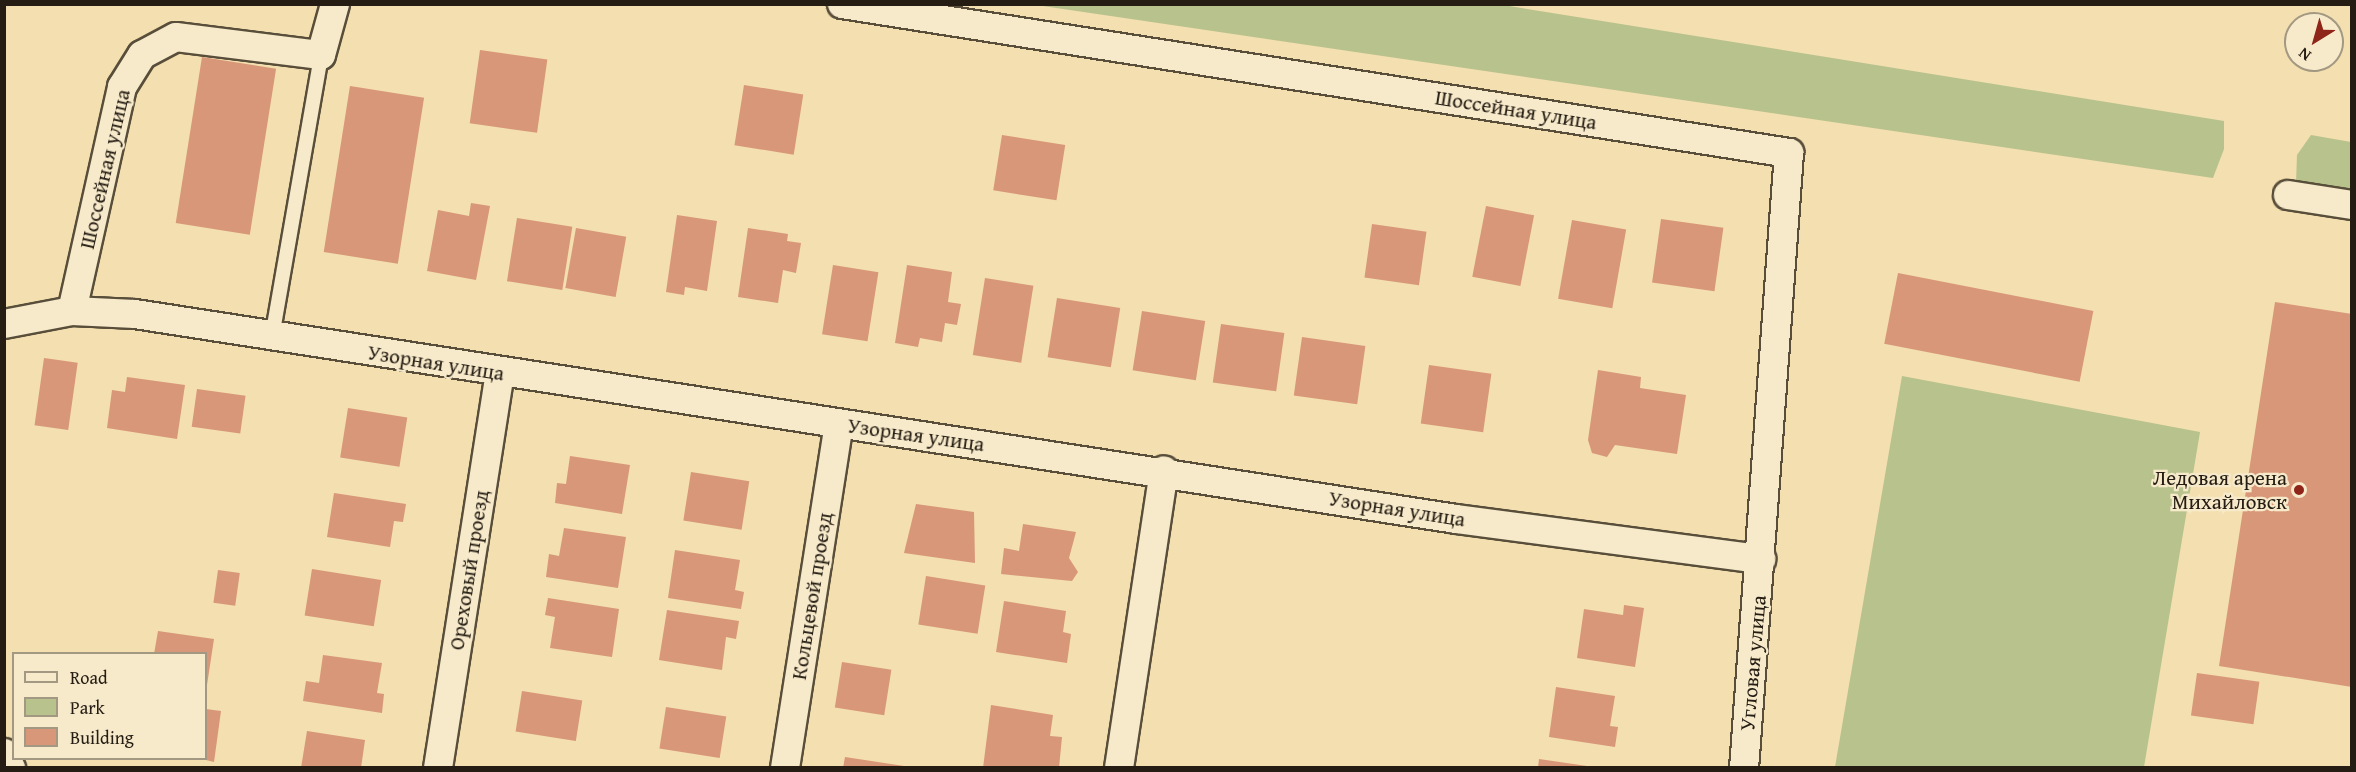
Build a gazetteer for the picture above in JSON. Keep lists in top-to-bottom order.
{
  "streets": {
    "street": [
      "Шоссейная улица",
      "Узорная улица",
      "Ореховый проезд",
      "Кольцевой проезд",
      "Угловая улица"
    ]
  },
  "crossings": [
    ["Шоссейная улица", "Узорная улица"],
    ["Шоссейная улица", "Угловая улица"],
    ["Узорная улица", "Ореховый проезд"],
    ["Узорная улица", "Кольцевой проезд"],
    ["Узорная улица", "Угловая улица"]
  ],
  "places": ["Ледовая арена Михайловск"],
  "legend": ["Road", "Park", "Building"],
  "north": "bottom left"
}
